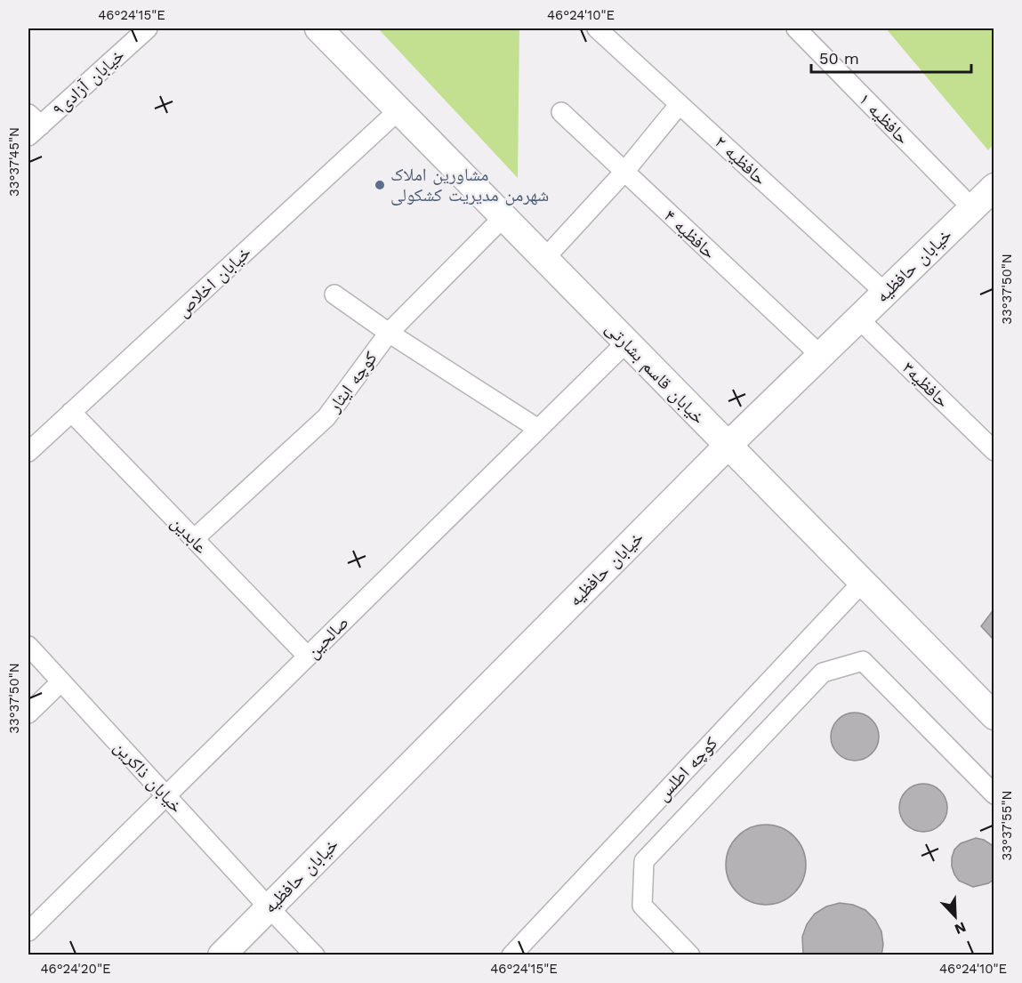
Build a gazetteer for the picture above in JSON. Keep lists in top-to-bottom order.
{
  "streets": {
    "street": [
      "خیابان آزادی۹",
      "حافظیه ۱",
      "حافظیه ۲",
      "حافظیه ۴",
      "خیابان حافظیه",
      "خیابان اخلاص",
      "خیابان قاسم بشارتی",
      "کوچه ایثار",
      "حافظیه۳",
      "عابدین",
      "صالحین",
      "کوچه اطلس",
      "خیابان ذاکرین"
    ]
  },
  "crossings": [
    ["حافظیه ۱", "خیابان حافظیه"],
    ["حافظیه ۲", "خیابان حافظیه"],
    ["حافظیه ۴", "خیابان حافظیه"],
    ["خیابان حافظیه", "خیابان قاسم بشارتی"],
    ["خیابان حافظیه", "حافظیه۳"],
    ["خیابان حافظیه", "خیابان ذاکرین"],
    ["خیابان اخلاص", "خیابان قاسم بشارتی"],
    ["خیابان اخلاص", "عابدین"],
    ["خیابان قاسم بشارتی", "کوچه ایثار"],
    ["خیابان قاسم بشارتی", "صالحین"],
    ["خیابان قاسم بشارتی", "کوچه اطلس"],
    ["کوچه ایثار", "عابدین"],
    ["عابدین", "صالحین"],
    ["صالحین", "خیابان ذاکرین"]
  ],
  "places": ["مشاورین املاک شهرمن مدیریت کشکولی"],
  "scale_bar": "50 m",
  "north": "bottom right",
  "coordinates": [
    "46°24'15\"E",
    "46°24'10\"E",
    "33°37'45\"N",
    "33°37'50\"N",
    "33°37'55\"N",
    "46°24'20\"E"
  ]
}
